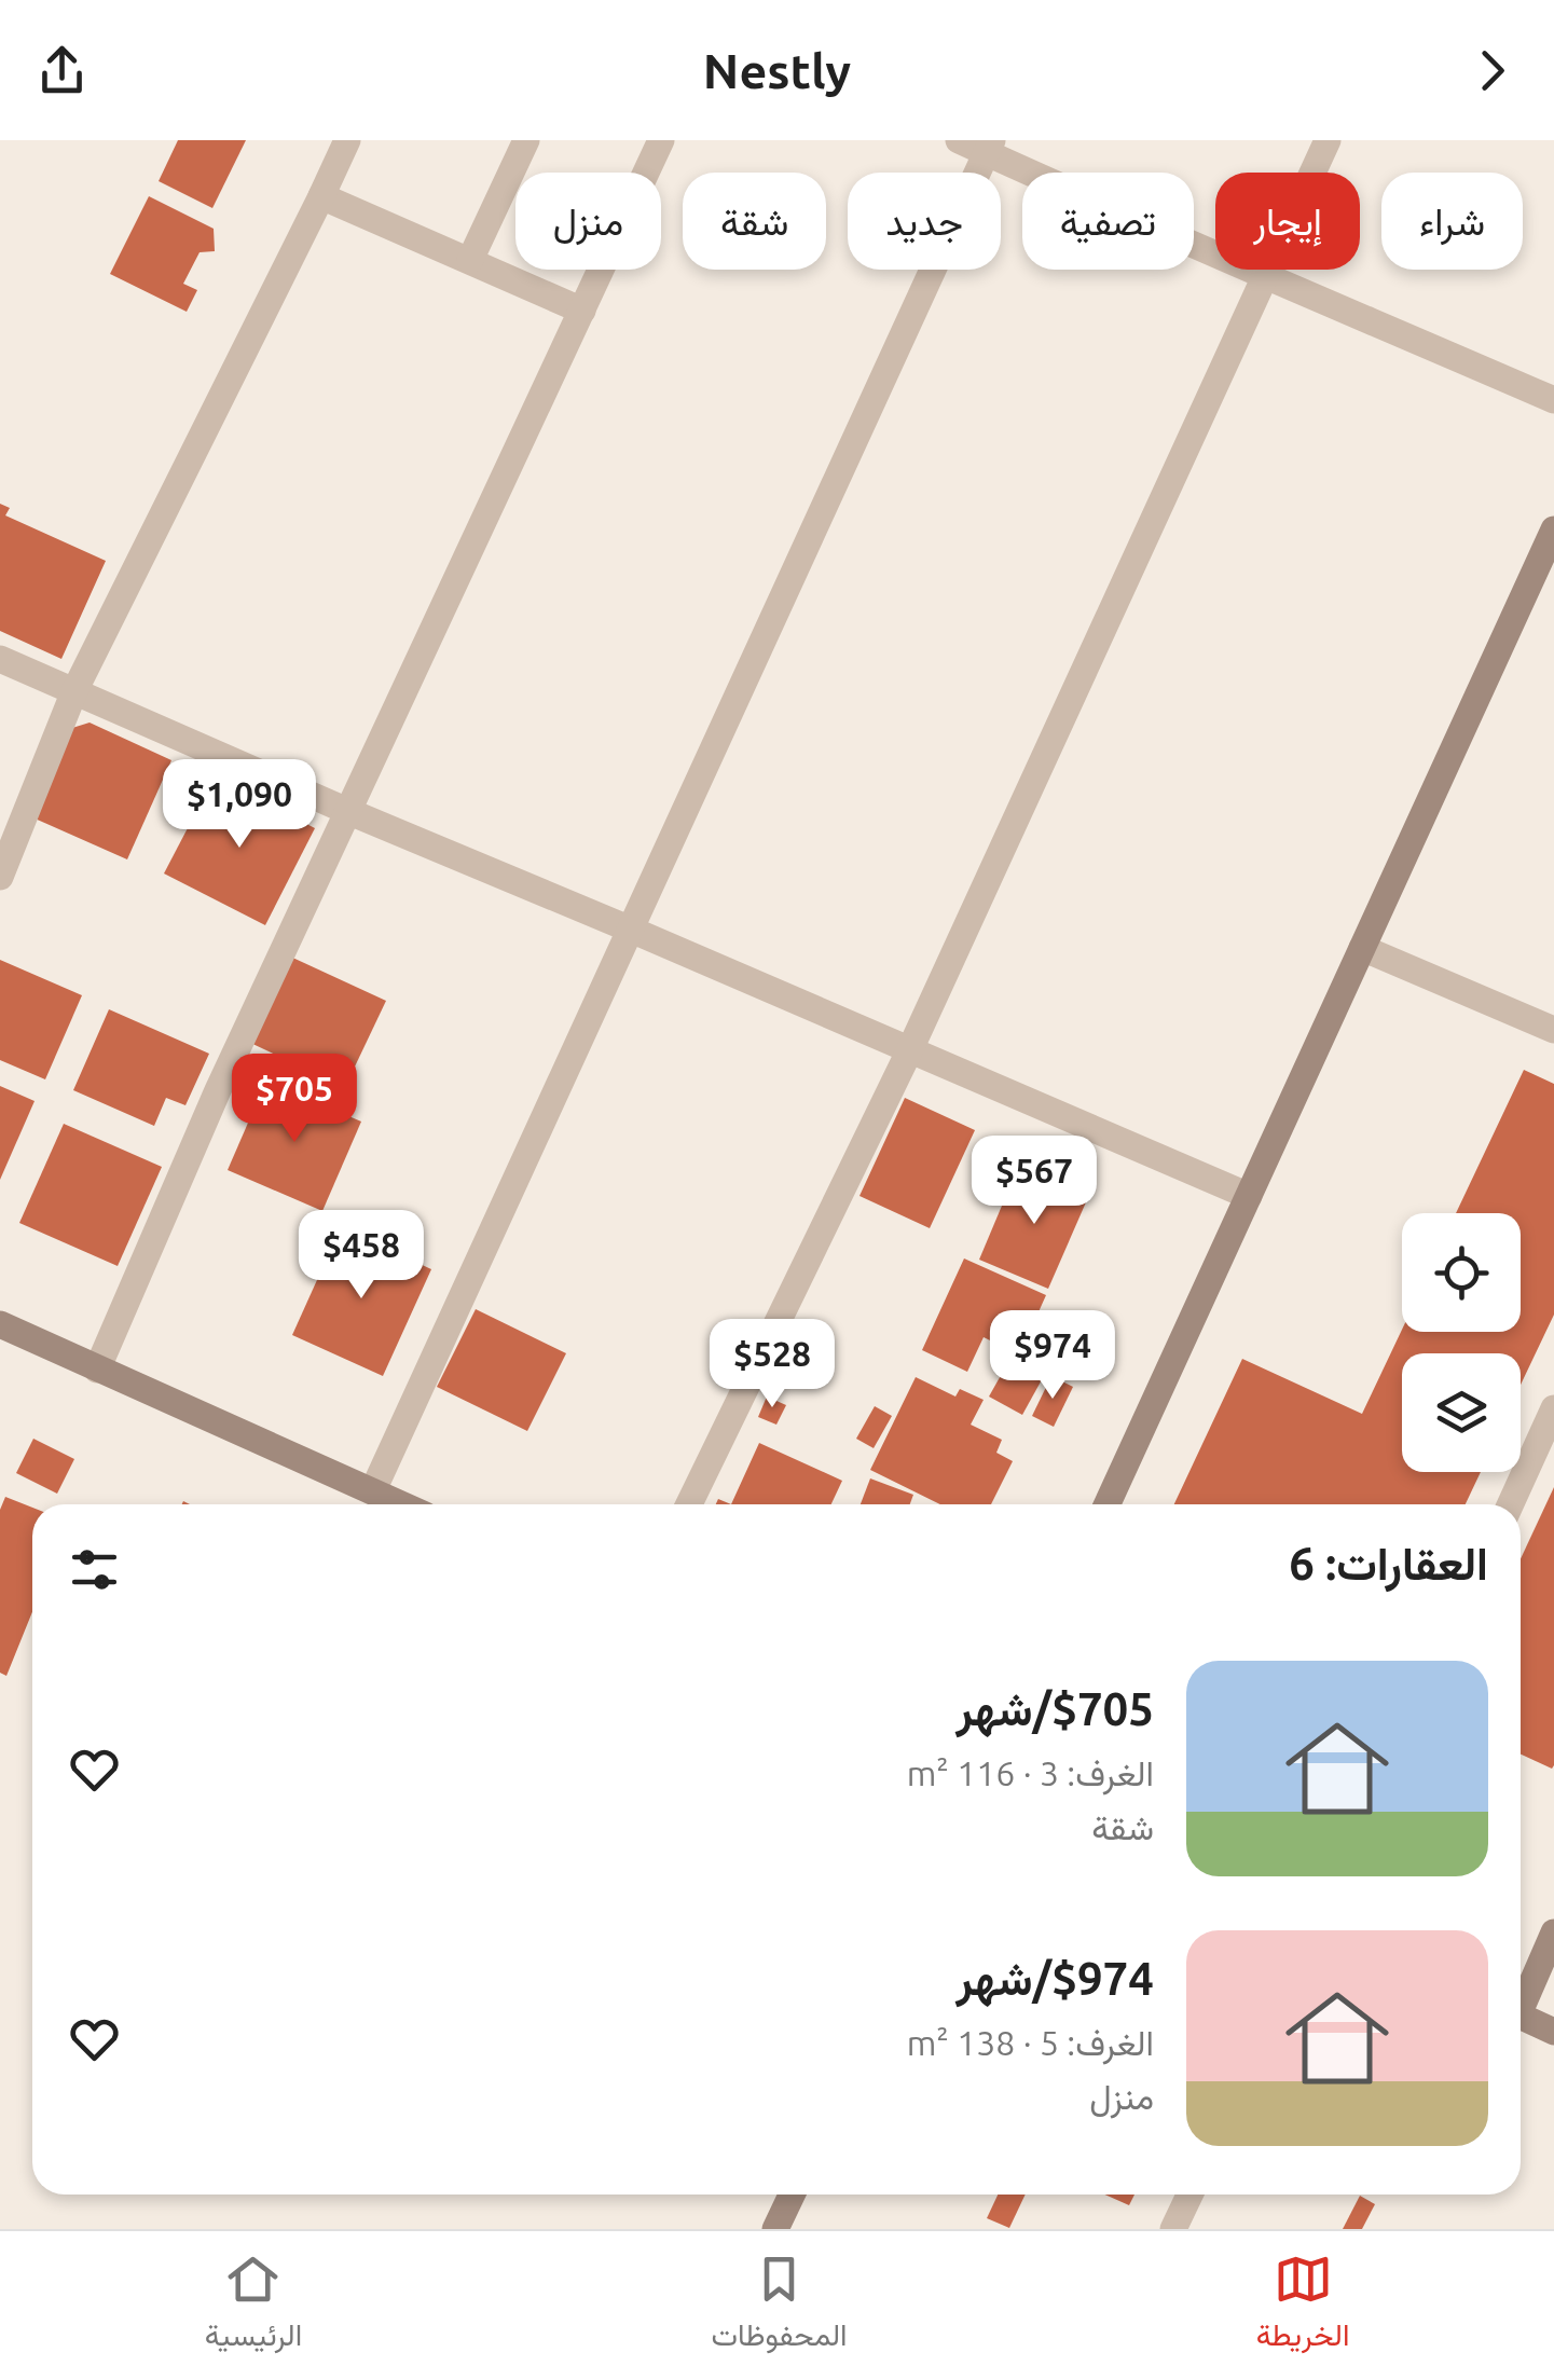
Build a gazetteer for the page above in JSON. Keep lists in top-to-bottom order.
{
  "page": {
    "header": "Nestly",
    "chip": [
      "شراء",
      "إيجار",
      "تصفية",
      "جديد",
      "شقة",
      "منزل"
    ],
    "price": [
      "$1,090",
      "$705",
      "$567",
      "$458",
      "$974",
      "$528"
    ],
    "heading": "العقارات: 6",
    "list": [
      {
        "name": "$705/شهر",
        "note": "الغرف: 3 · 116 m² · شقة"
      },
      {
        "name": "$974/شهر",
        "note": "الغرف: 5 · 138 m² · منزل"
      }
    ],
    "tabs": ["الخريطة", "المحفوظات", "الرئيسية"]
  }
}
